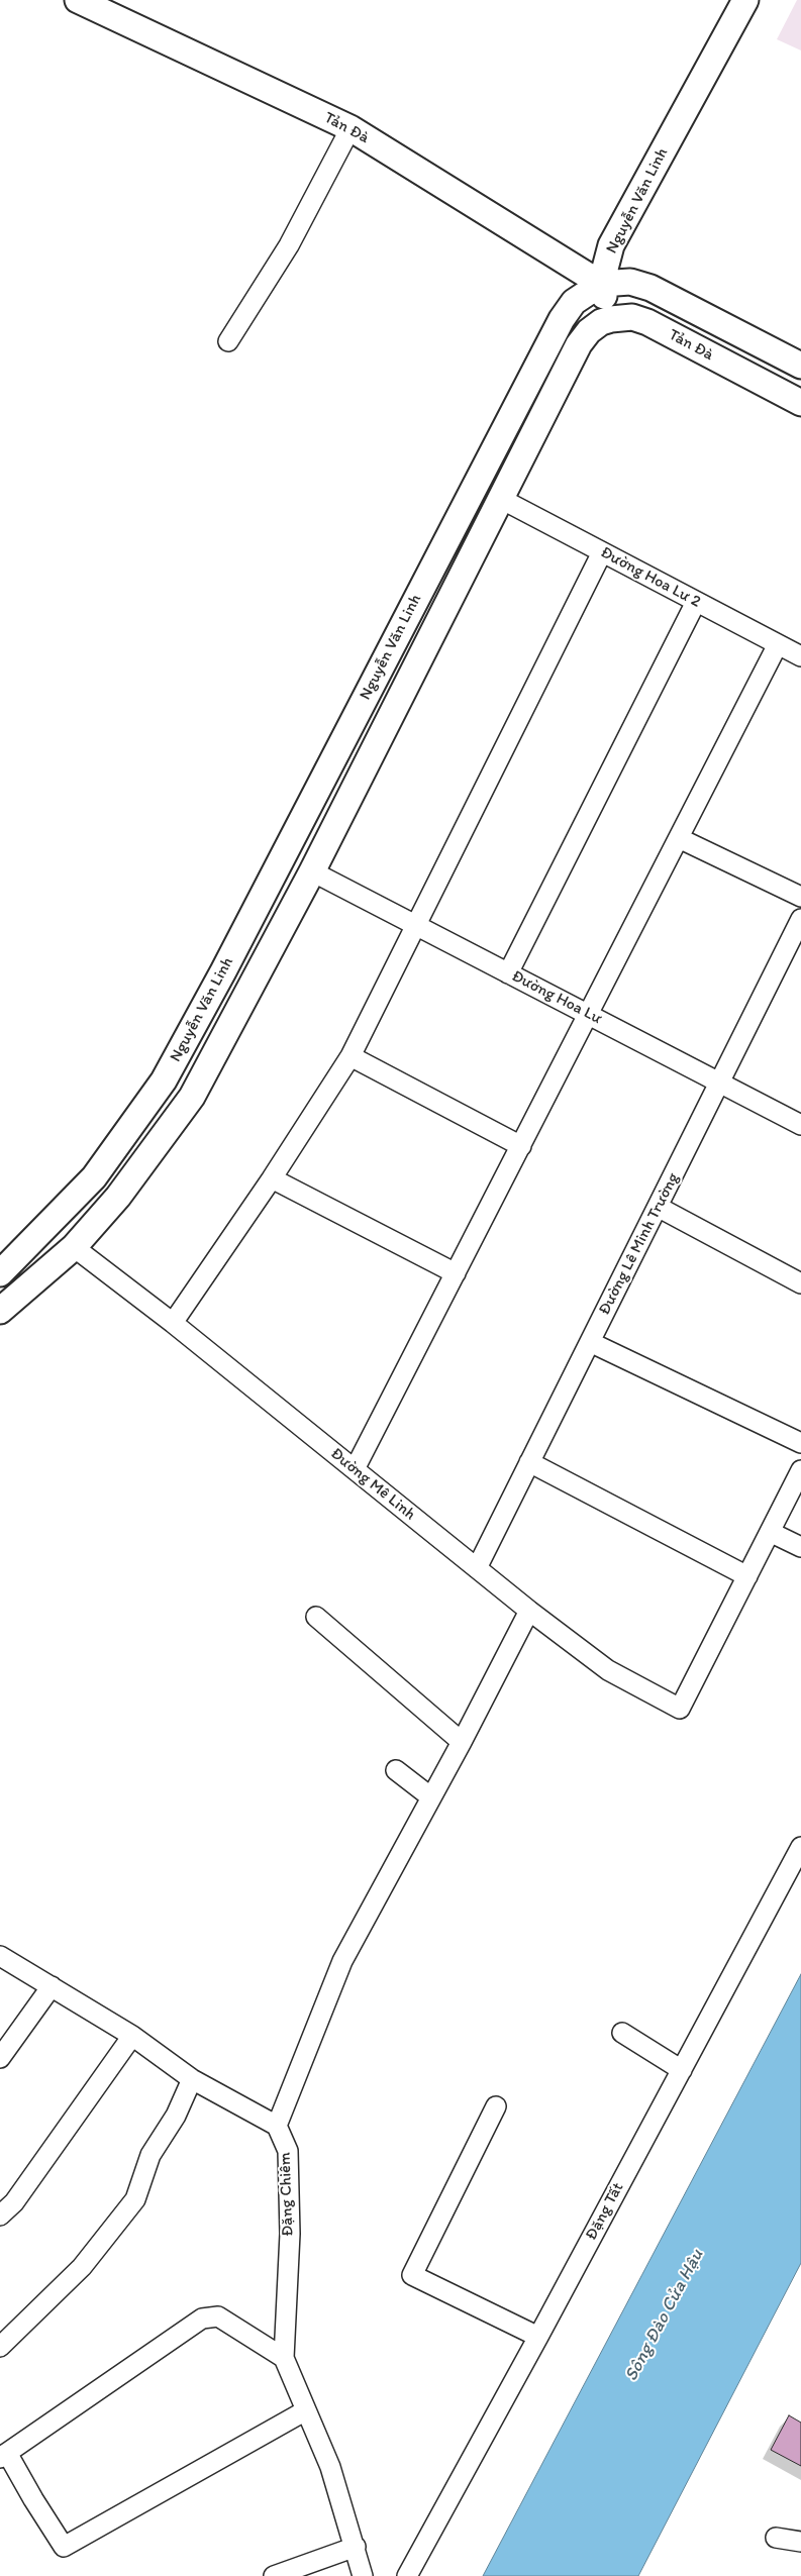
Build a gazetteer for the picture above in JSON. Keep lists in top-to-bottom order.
{
  "streets": {
    "main road": ["Tản Đà", "Nguyễn Văn Linh"],
    "street": [
      "Đường Hoa Lư 2",
      "Đường Hoa Lư",
      "Đường Lê Minh Trường",
      "Đường Mê Linh",
      "Đặng Chiêm",
      "Đặng Tất"
    ]
  },
  "crossings": [
    ["Tản Đà", "Nguyễn Văn Linh"],
    ["Nguyễn Văn Linh", "Đường Hoa Lư 2"],
    ["Nguyễn Văn Linh", "Đường Hoa Lư"],
    ["Nguyễn Văn Linh", "Đường Mê Linh"],
    ["Đường Hoa Lư", "Đường Lê Minh Trường"],
    ["Đường Lê Minh Trường", "Đường Mê Linh"]
  ],
  "water": ["Sông Đào Cửa Hậu"]
}
